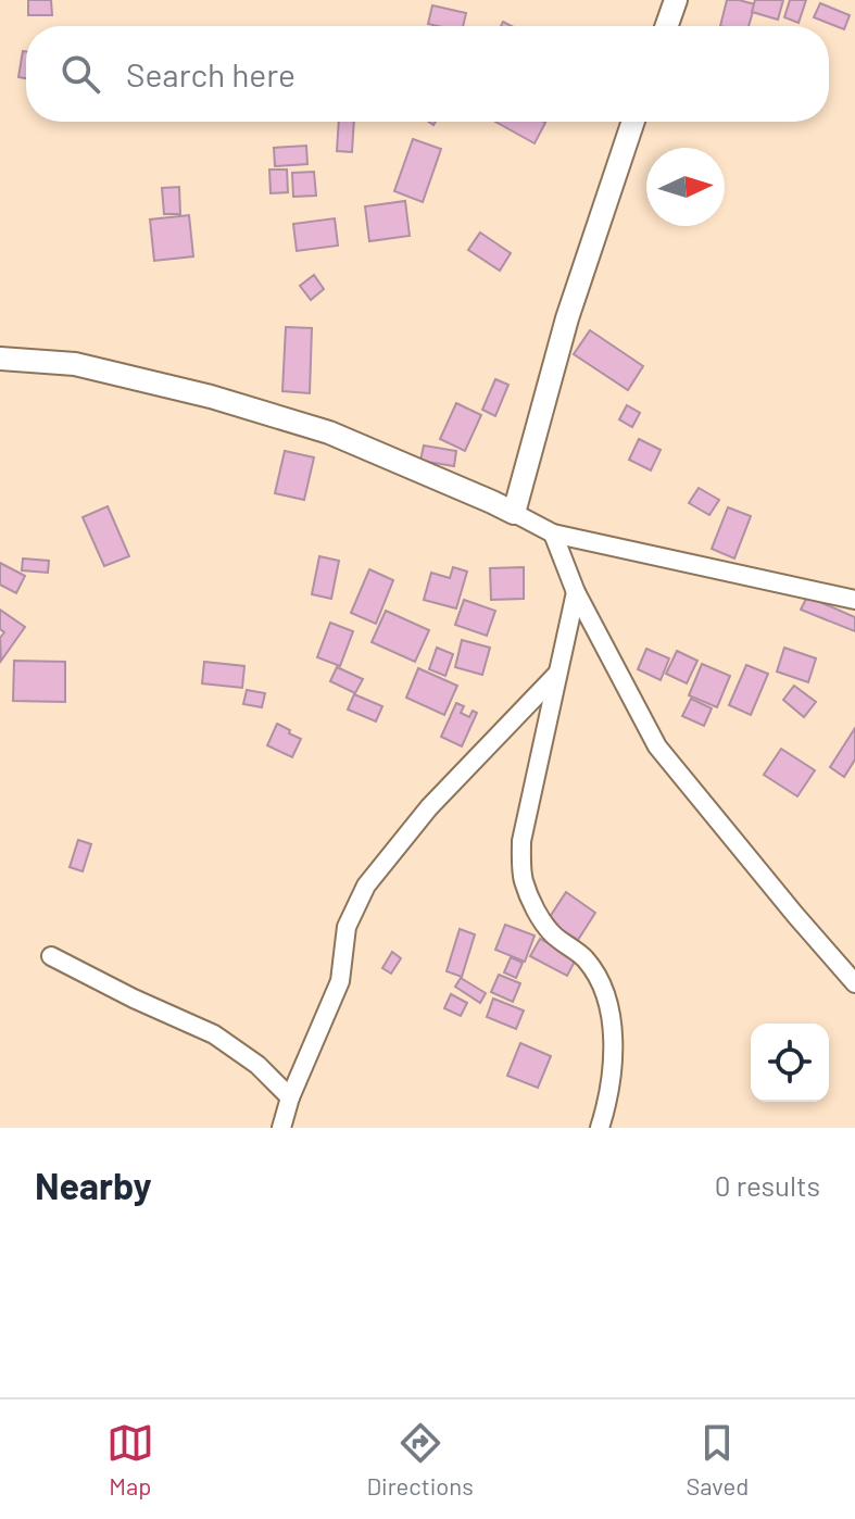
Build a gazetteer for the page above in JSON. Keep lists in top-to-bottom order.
{
  "north": "right",
  "page": {
    "search": "Search here",
    "heading": ["Nearby", "0 results"],
    "nav": ["Map", "Directions", "Saved"]
  }
}
